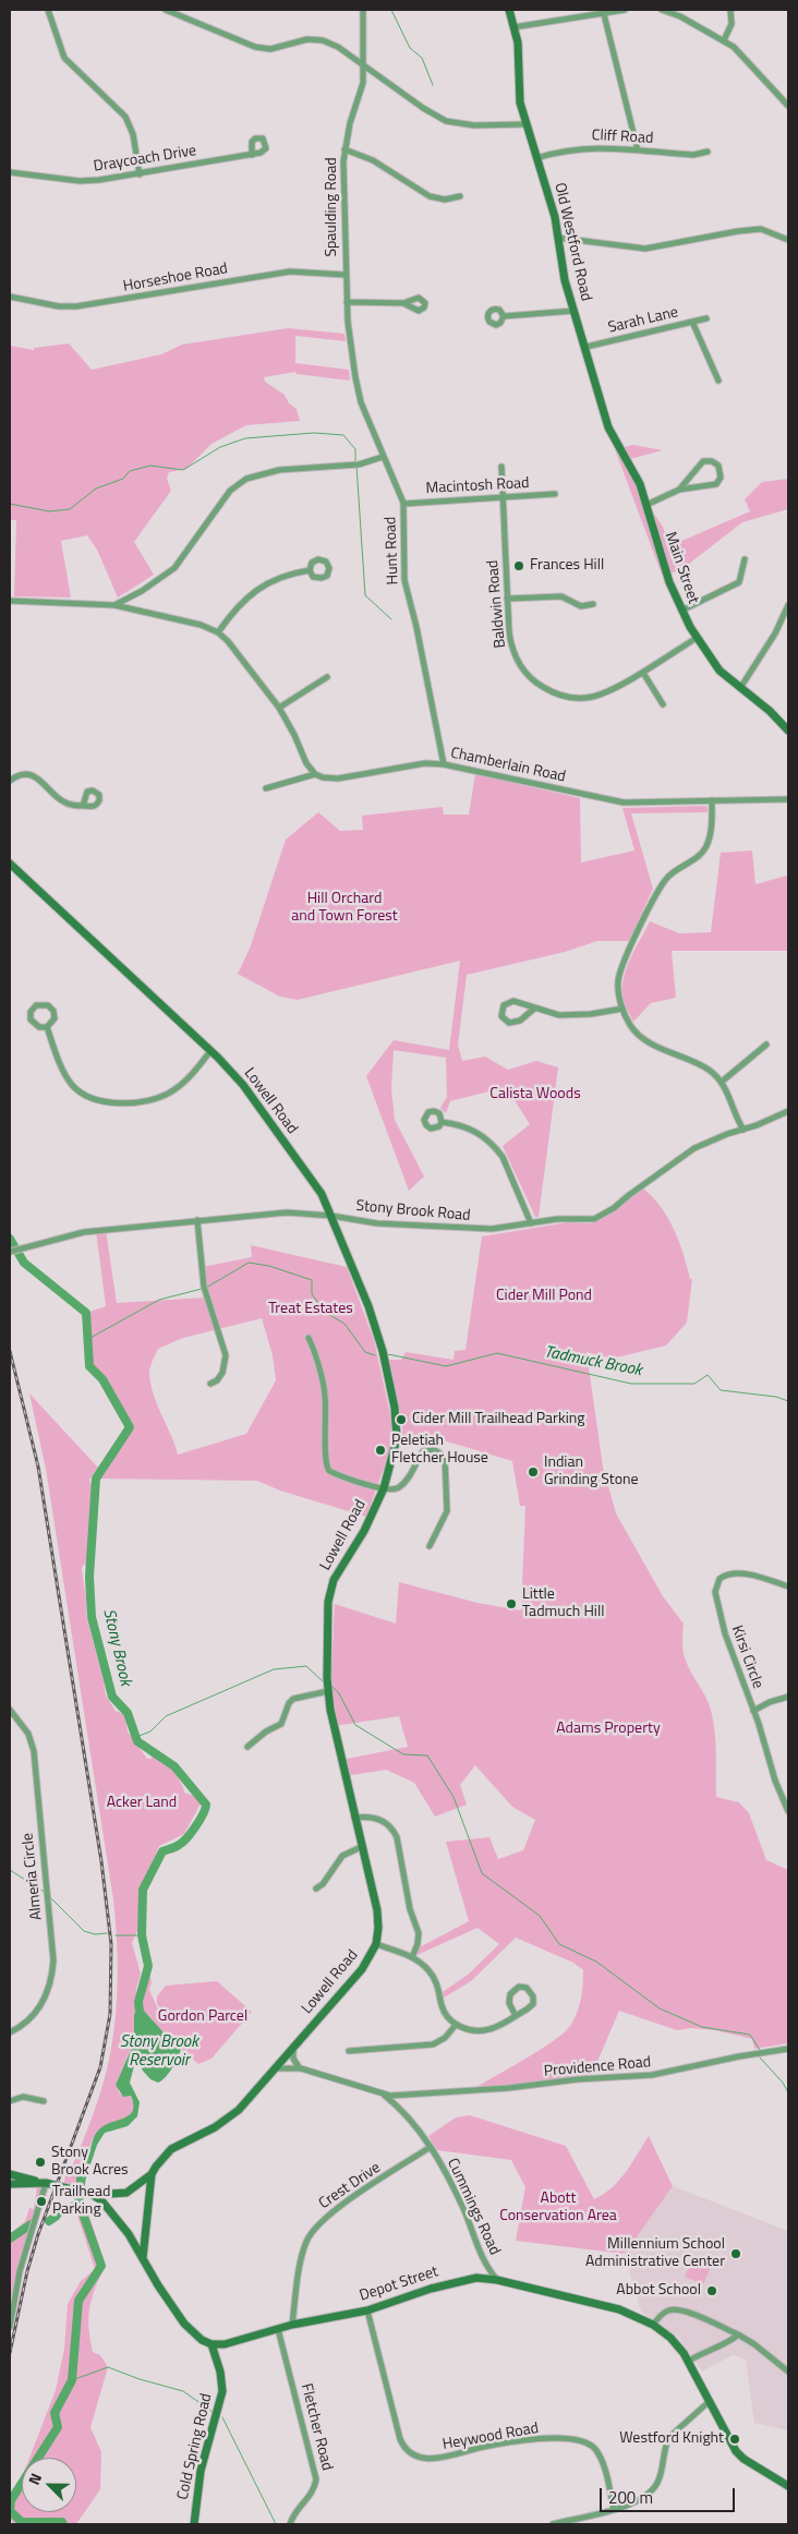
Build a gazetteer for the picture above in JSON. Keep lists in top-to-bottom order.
{
  "streets": {
    "street": [
      "Cliff Road",
      "Draycoach Drive",
      "Spaulding Road",
      "Old Westford Road",
      "Horseshoe Road",
      "Sarah Lane",
      "Macintosh Road",
      "Hunt Road",
      "Main Street",
      "Baldwin Road",
      "Chamberlain Road",
      "Lowell Road",
      "Stony Brook Road",
      "Kirsi Circle",
      "Almeria Circle",
      "Providence Road",
      "Crest Drive",
      "Cummings Road",
      "Depot Street",
      "Fletcher Road",
      "Heywood Road",
      "Cold Spring Road"
    ]
  },
  "crossings": [
    ["Cliff Road", "Old Westford Road"],
    ["Spaulding Road", "Horseshoe Road"],
    ["Spaulding Road", "Hunt Road"],
    ["Old Westford Road", "Sarah Lane"],
    ["Old Westford Road", "Main Street"],
    ["Macintosh Road", "Hunt Road"],
    ["Macintosh Road", "Baldwin Road"],
    ["Hunt Road", "Chamberlain Road"],
    ["Main Street", "Baldwin Road"],
    ["Lowell Road", "Stony Brook Road"],
    ["Lowell Road", "Providence Road"],
    ["Providence Road", "Cummings Road"],
    ["Crest Drive", "Cummings Road"],
    ["Crest Drive", "Depot Street"],
    ["Cummings Road", "Depot Street"],
    ["Depot Street", "Fletcher Road"],
    ["Depot Street", "Heywood Road"],
    ["Depot Street", "Cold Spring Road"]
  ],
  "water": ["Tadmuck Brook", "Stony Brook", "Stony Brook Reservoir"],
  "parks": [
    "Hill Orchard and Town Forest",
    "Calista Woods",
    "Cider Mill Pond",
    "Treat Estates",
    "Adams Property",
    "Acker Land",
    "Gordon Parcel",
    "Abott Conservation Area"
  ],
  "places": [
    "Frances Hill",
    "Cider Mill Trailhead Parking",
    "Peletiah Fletcher House",
    "Indian Grinding Stone",
    "Little Tadmuch Hill",
    "Stony Brook Acres",
    "Trailhead Parking",
    "Millennium School Administrative Center",
    "Abbot School",
    "Westford Knight"
  ],
  "scale_bar": "200 m",
  "north": "top left"
}
